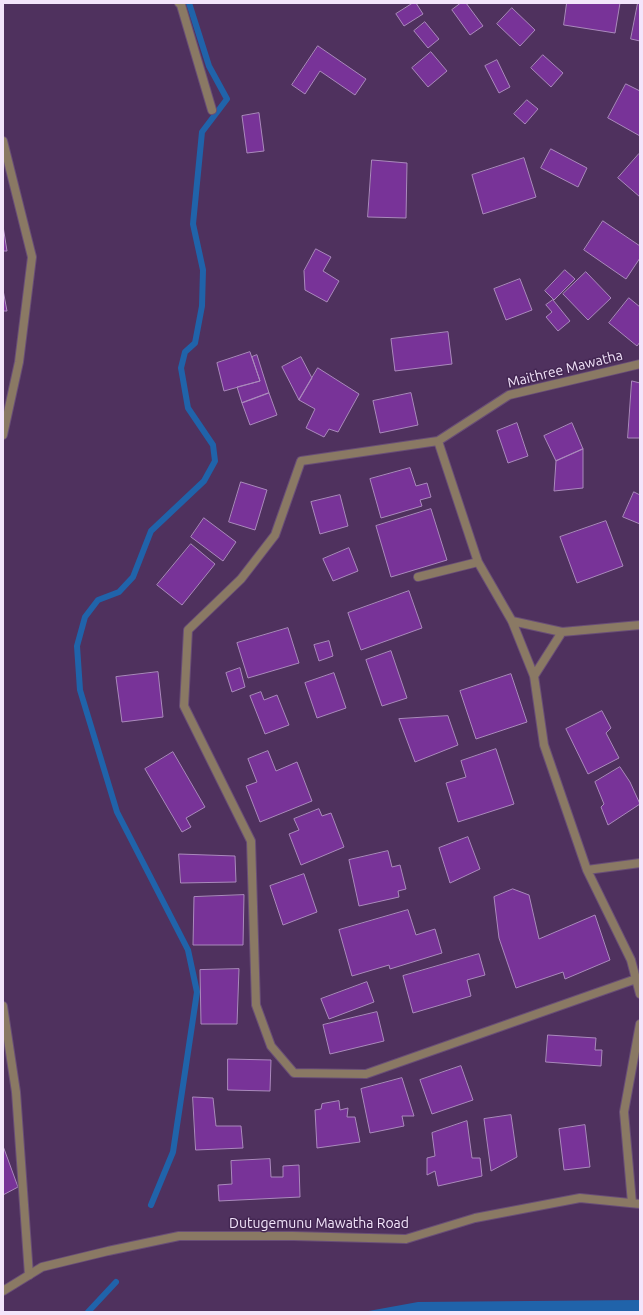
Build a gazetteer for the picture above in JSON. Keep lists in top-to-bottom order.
{
  "streets": {
    "street": ["Maithree Mawatha", "Dutugemunu Mawatha Road"]
  }
}
